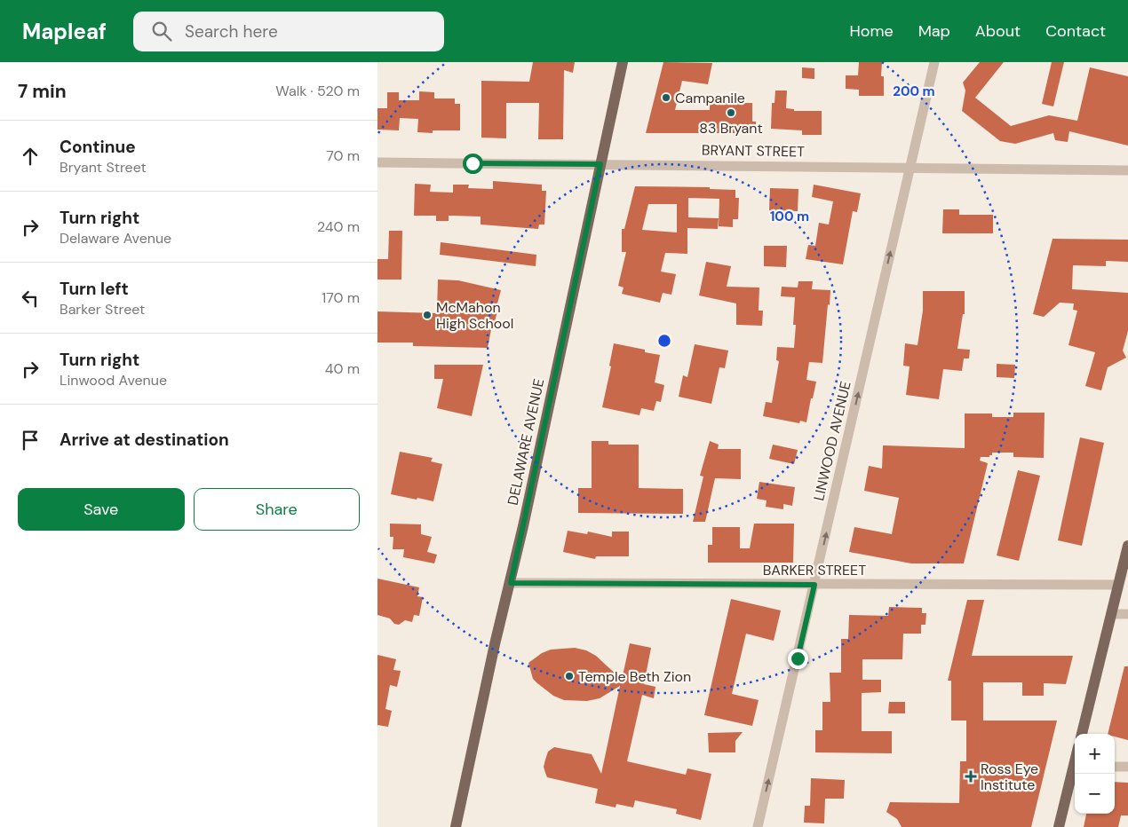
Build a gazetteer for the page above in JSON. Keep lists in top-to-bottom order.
{
  "streets": {
    "main road": ["DELAWARE AVENUE"],
    "street": ["BRYANT STREET", "LINWOOD AVENUE", "BARKER STREET"]
  },
  "crossings": [
    ["BRYANT STREET", "LINWOOD AVENUE"],
    ["BRYANT STREET", "DELAWARE AVENUE"],
    ["LINWOOD AVENUE", "BARKER STREET"],
    ["DELAWARE AVENUE", "BARKER STREET"]
  ],
  "one_way": ["LINWOOD AVENUE"],
  "places": {
    "other": [
      "Campanile",
      "83 Bryant",
      "McMahon High School",
      "Temple Beth Zion"
    ],
    "health": ["Ross Eye Institute"]
  },
  "page": {
    "header": "Mapleaf",
    "search": "Search here",
    "nav": [
      "Home",
      "Map",
      "About",
      "Contact"
    ],
    "heading": ["7 min", "Walk · 520 m"],
    "list": [
      ["Continue", "Bryant Street", "70 m"],
      ["Turn right", "Delaware Avenue", "240 m"],
      ["Turn left", "Barker Street", "170 m"],
      ["Turn right", "Linwood Avenue", "40 m"],
      "Arrive at destination"
    ],
    "buttons": ["Save", "Share"],
    "map_buttons": ["+", "−"]
  },
  "rings": ["200 m", "100 m"]
}
